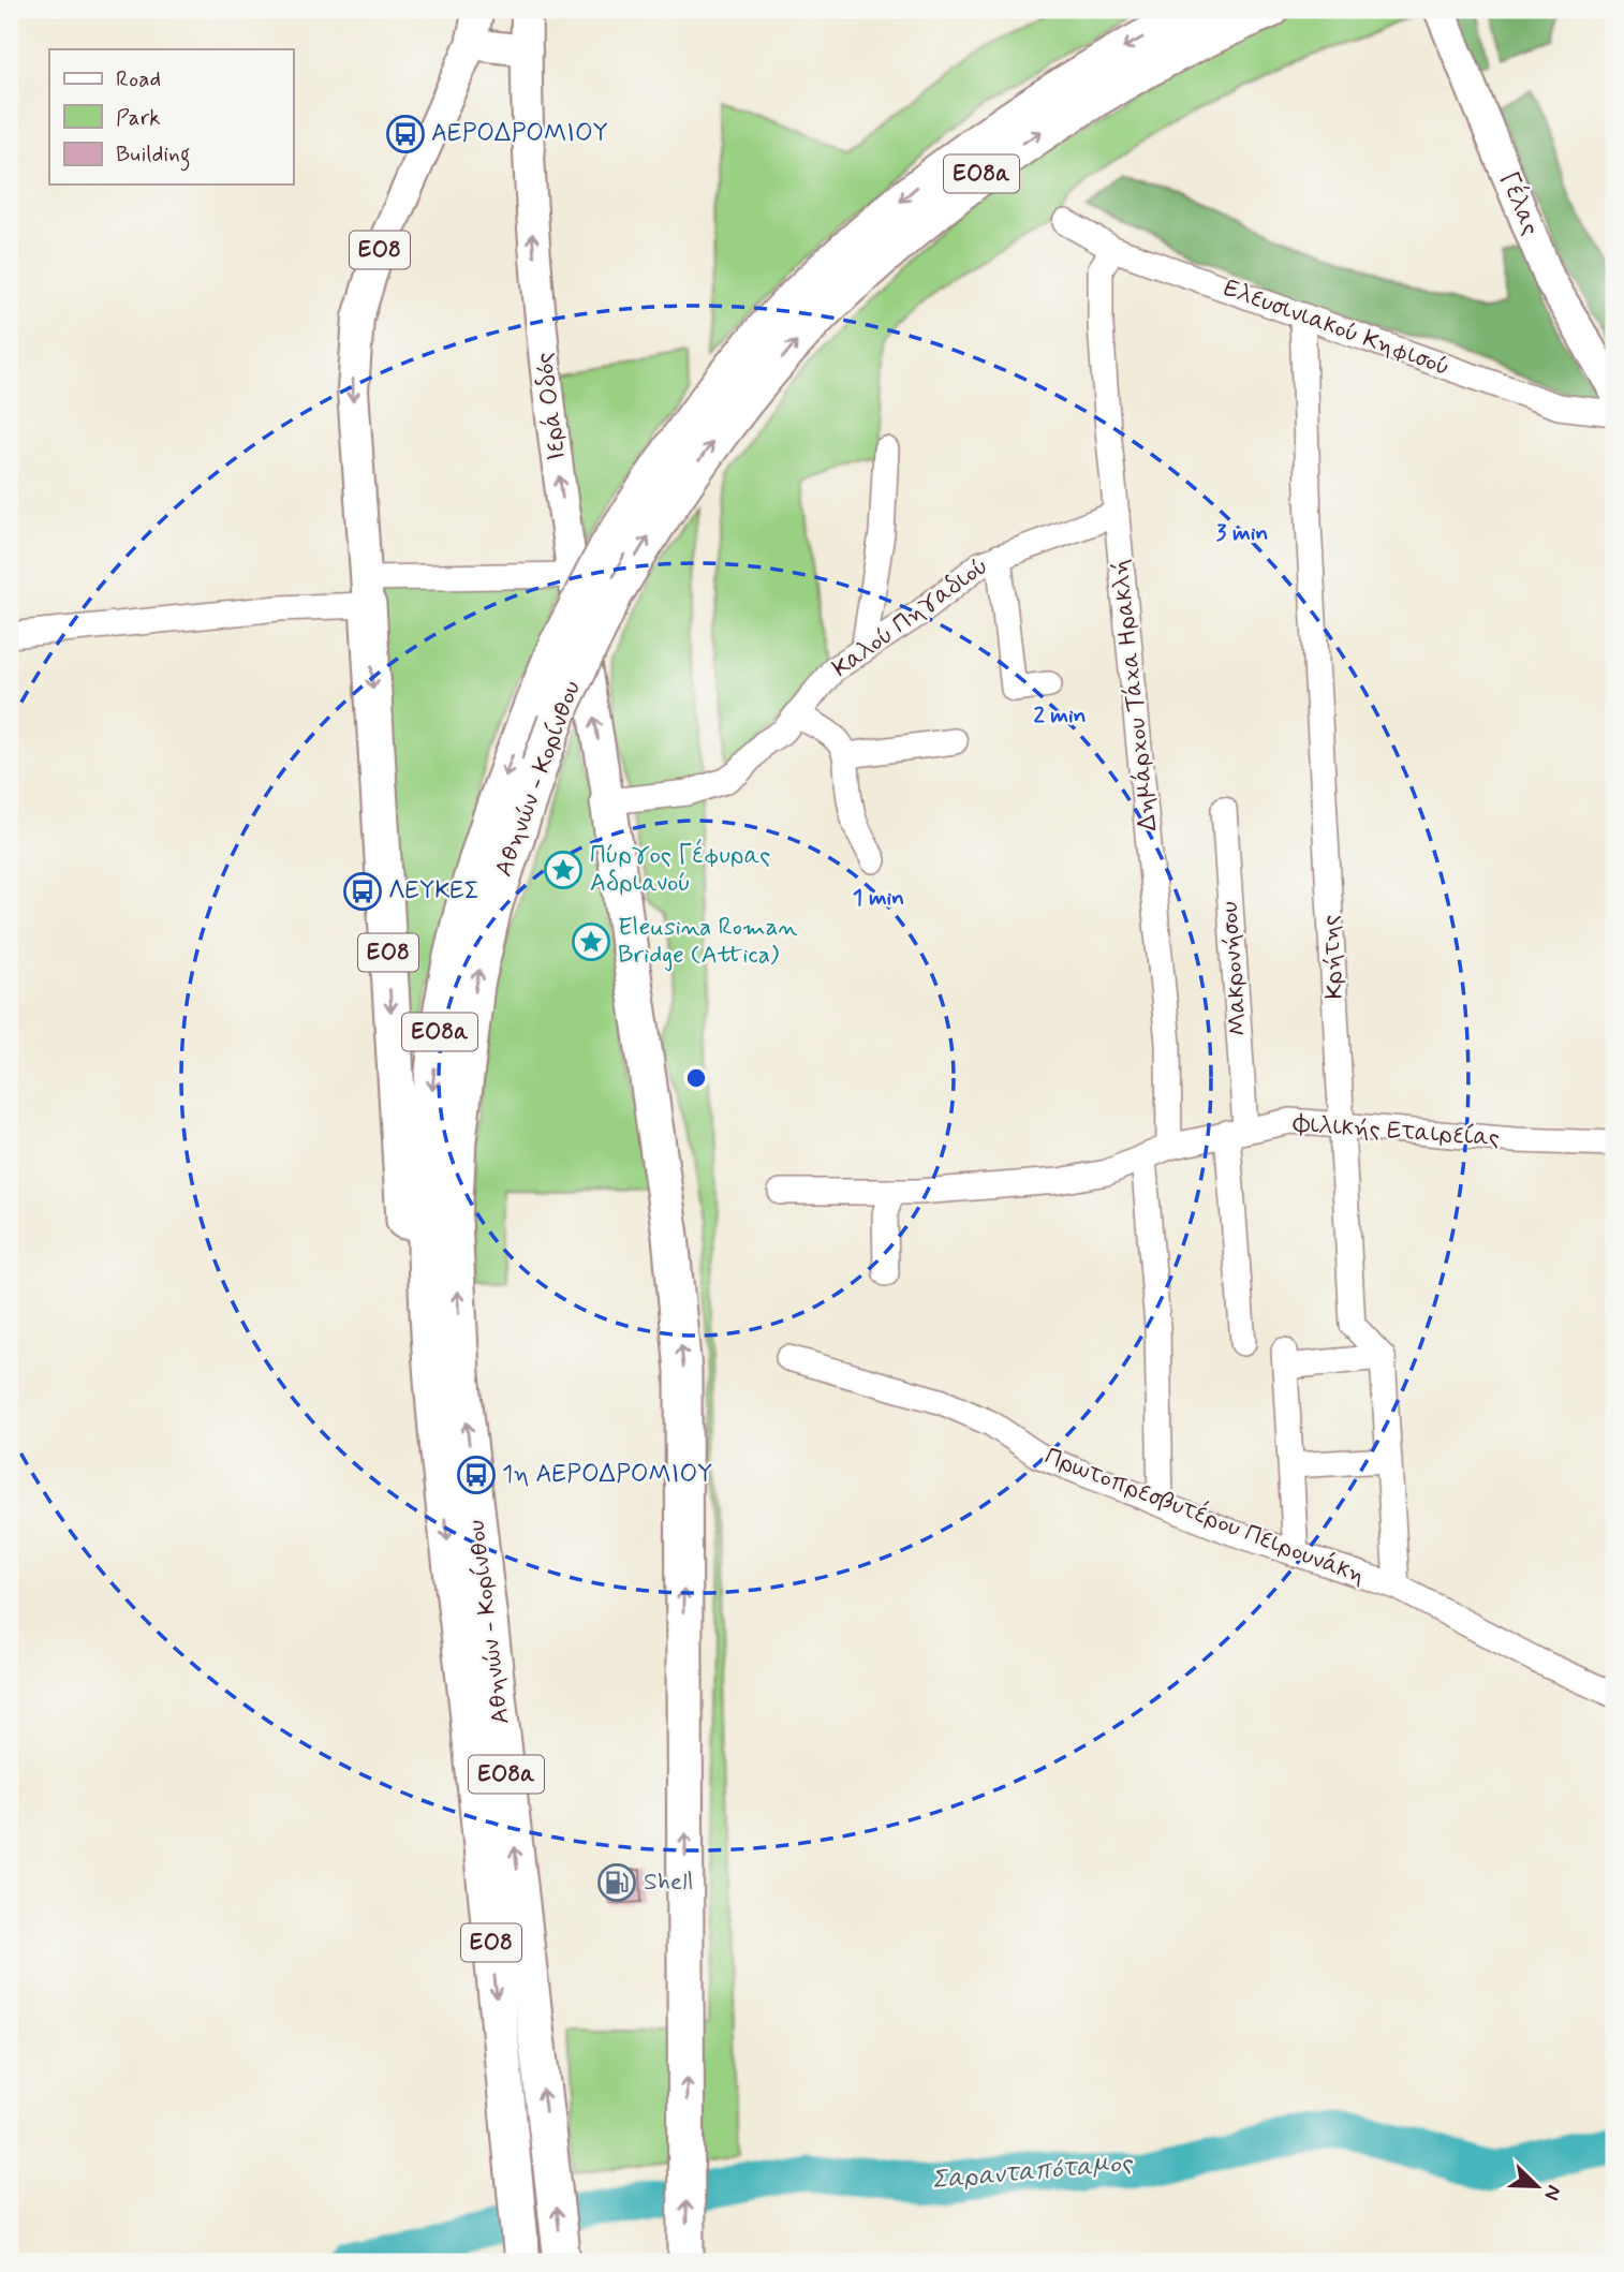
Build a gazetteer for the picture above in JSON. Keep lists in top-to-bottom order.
{
  "streets": {
    "highway": ["ΕΟ8α", "ΕΟ8", "Αθηνών - Κορίνθου"],
    "main road": ["Γέλας", "Ιερά Οδός"],
    "street": [
      "Ελευσινιακού Κηφισού",
      "Καλού Πηγαδιού",
      "Δημάρχου Τάχα Ηρακλή",
      "Κρήτης",
      "Μακρονήσου",
      "Φιλικής Εταιρείας",
      "Πρωτοπρεσβυτέρου Πειρουνάκη"
    ]
  },
  "crossings": [
    ["ΕΟ8", "Αθηνών - Κορίνθου"],
    ["Ελευσινιακού Κηφισού", "Δημάρχου Τάχα Ηρακλή"],
    ["Ελευσινιακού Κηφισού", "Κρήτης"],
    ["Ιερά Οδός", "Καλού Πηγαδιού"],
    ["Καλού Πηγαδιού", "Δημάρχου Τάχα Ηρακλή"],
    ["Δημάρχου Τάχα Ηρακλή", "Φιλικής Εταιρείας"],
    ["Κρήτης", "Φιλικής Εταιρείας"],
    ["Μακρονήσου", "Φιλικής Εταιρείας"]
  ],
  "water": ["Σαρανταπόταμος"],
  "places": {
    "bus stop": ["ΑΕΡΟΔΡΟΜΙΟΥ", "ΛΕΥΚΕΣ", "1η ΑΕΡΟΔΡΟΜΙΟΥ"],
    "place": ["Πύργος Γέφυρας Αδριανού", "Eleusina Roman Bridge (Attica)"],
    "fuel station": ["Shell"]
  },
  "legend": ["Road", "Park", "Building"],
  "north": "bottom right",
  "rings": ["3 min", "2 min", "1 min"]
}
